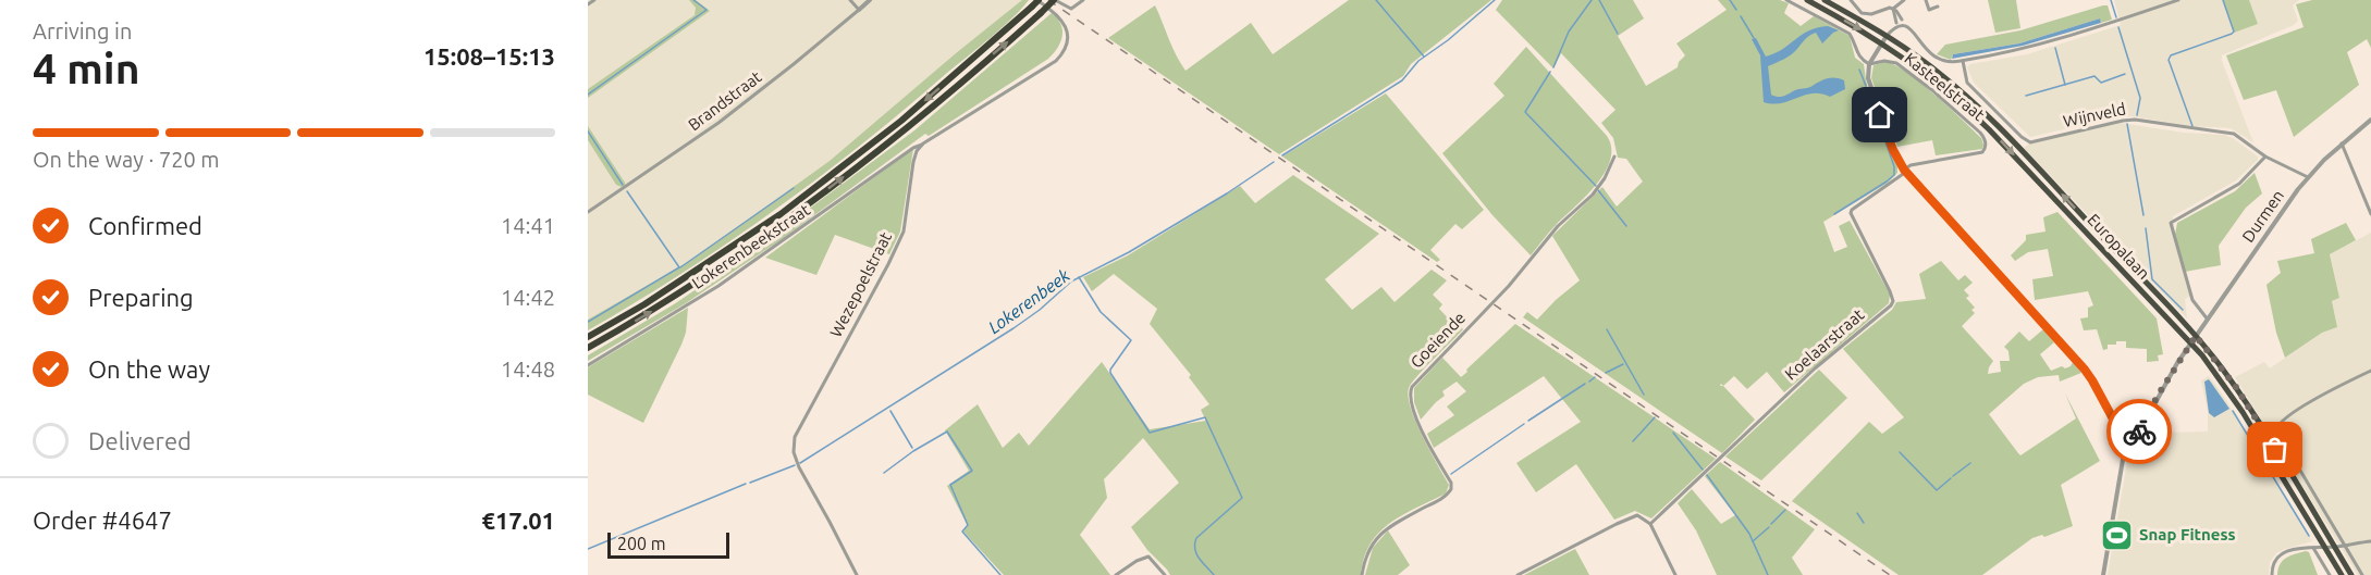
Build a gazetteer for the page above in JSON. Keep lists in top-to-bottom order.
{
  "streets": {
    "highway": ["Europalaan"],
    "street": [
      "Kasteelstraat",
      "Brandstraat",
      "Wijnveld",
      "Durmen",
      "Lokerenbeekstraat",
      "Wezepoelstraat",
      "Goeiende",
      "Koelaarstraat"
    ]
  },
  "crossings": [
    ["Kasteelstraat", "Koelaarstraat"],
    ["Wijnveld", "Durmen"],
    ["Durmen", "Europalaan"],
    ["Lokerenbeekstraat", "Wezepoelstraat"]
  ],
  "water": ["Lokerenbeek"],
  "places": {
    "sports": ["Snap Fitness"]
  },
  "scale_bar": "200 m",
  "page": {
    "heading": ["4 min", "Arriving in", "15:08–15:13"],
    "panel": ["Order #4647", "€17.01"],
    "bar": "On the way · 720 m",
    "list": [
      ["Confirmed", "14:41"],
      ["Preparing", "14:42"],
      ["On the way", "14:48"],
      "Delivered"
    ],
    "scale": "200 m"
  }
}
